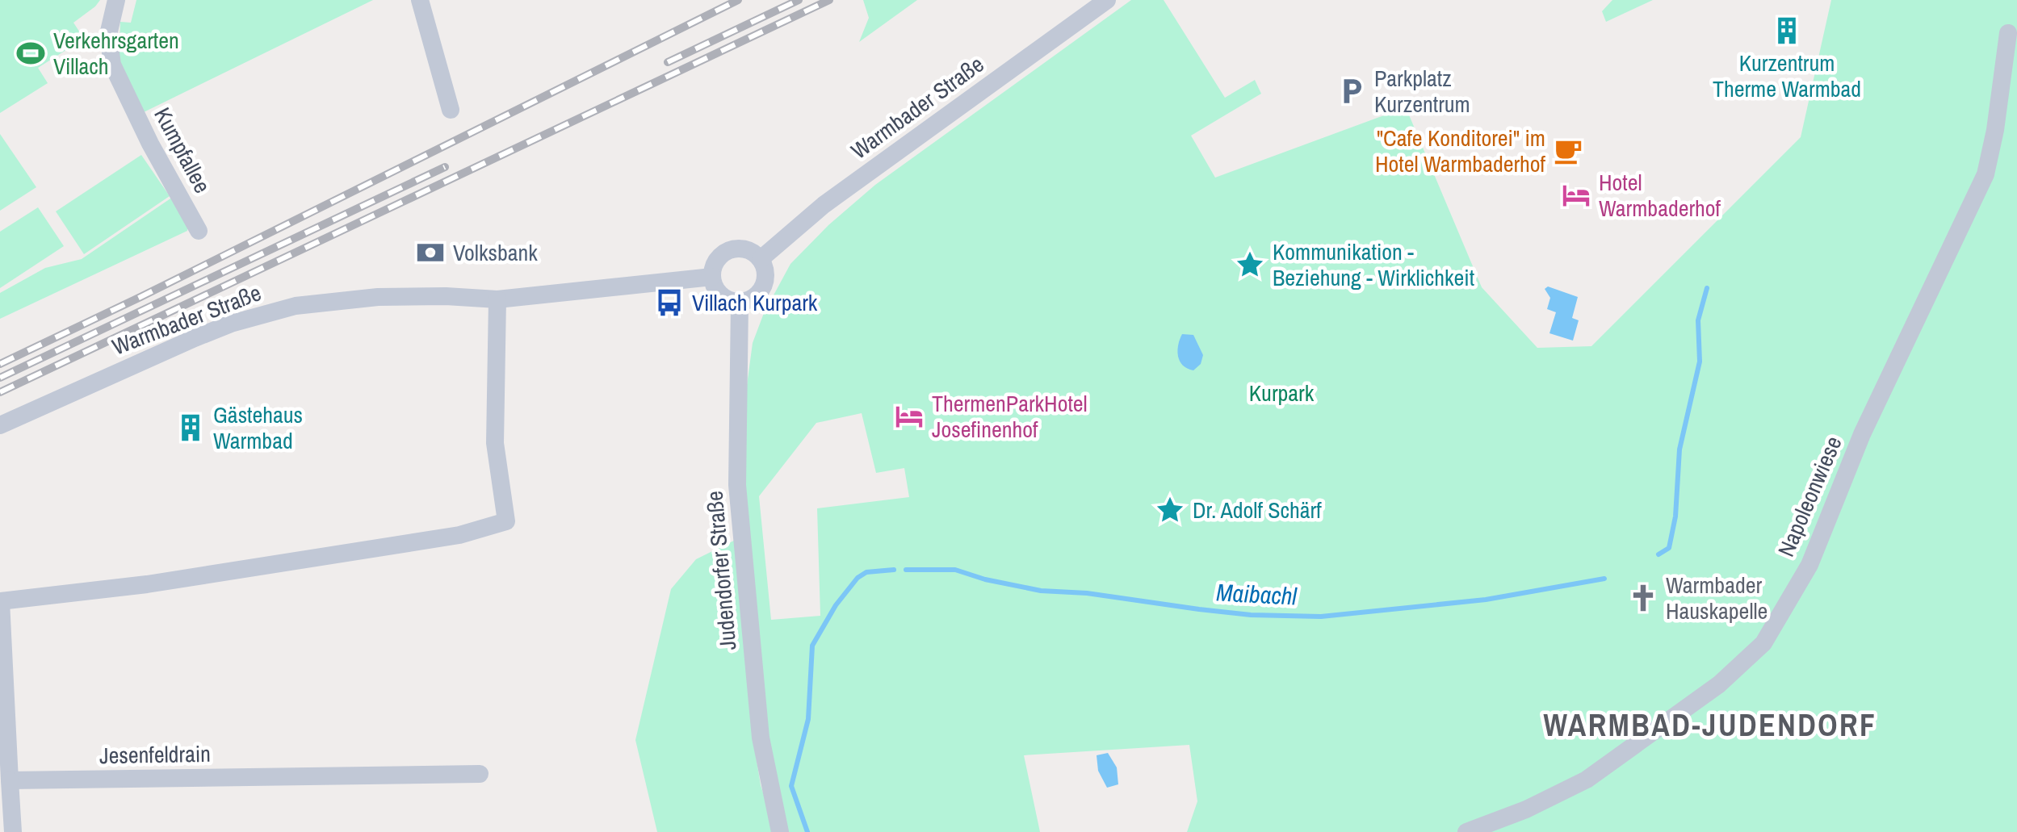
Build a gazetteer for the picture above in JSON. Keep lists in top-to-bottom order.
{
  "streets": {
    "street": [
      "Warmbader Straße",
      "Kumpfallee",
      "Napoleonwiese",
      "Judendorfer Straße",
      "Jesenfeldrain"
    ]
  },
  "crossings": [
    ["Warmbader Straße", "Judendorfer Straße"]
  ],
  "districts": ["WARMBAD-JUDENDORF"],
  "water": ["Maibachl"],
  "parks": ["Kurpark"],
  "places": {
    "building": ["Kurzentrum Therme Warmbad", "Gästehaus Warmbad"],
    "sports": ["Verkehrsgarten Villach"],
    "parking": ["Parkplatz Kurzentrum"],
    "cafe": ["\"Cafe Konditorei\" im Hotel Warmbaderhof"],
    "hotel": ["Hotel Warmbaderhof", "ThermenParkHotel Josefinenhof"],
    "bank": ["Volksbank"],
    "place": ["Kommunikation - Beziehung - Wirklichkeit", "Dr. Adolf Schärf"],
    "bus stop": ["Villach Kurpark"],
    "church": ["Warmbader Hauskapelle"]
  }
}
